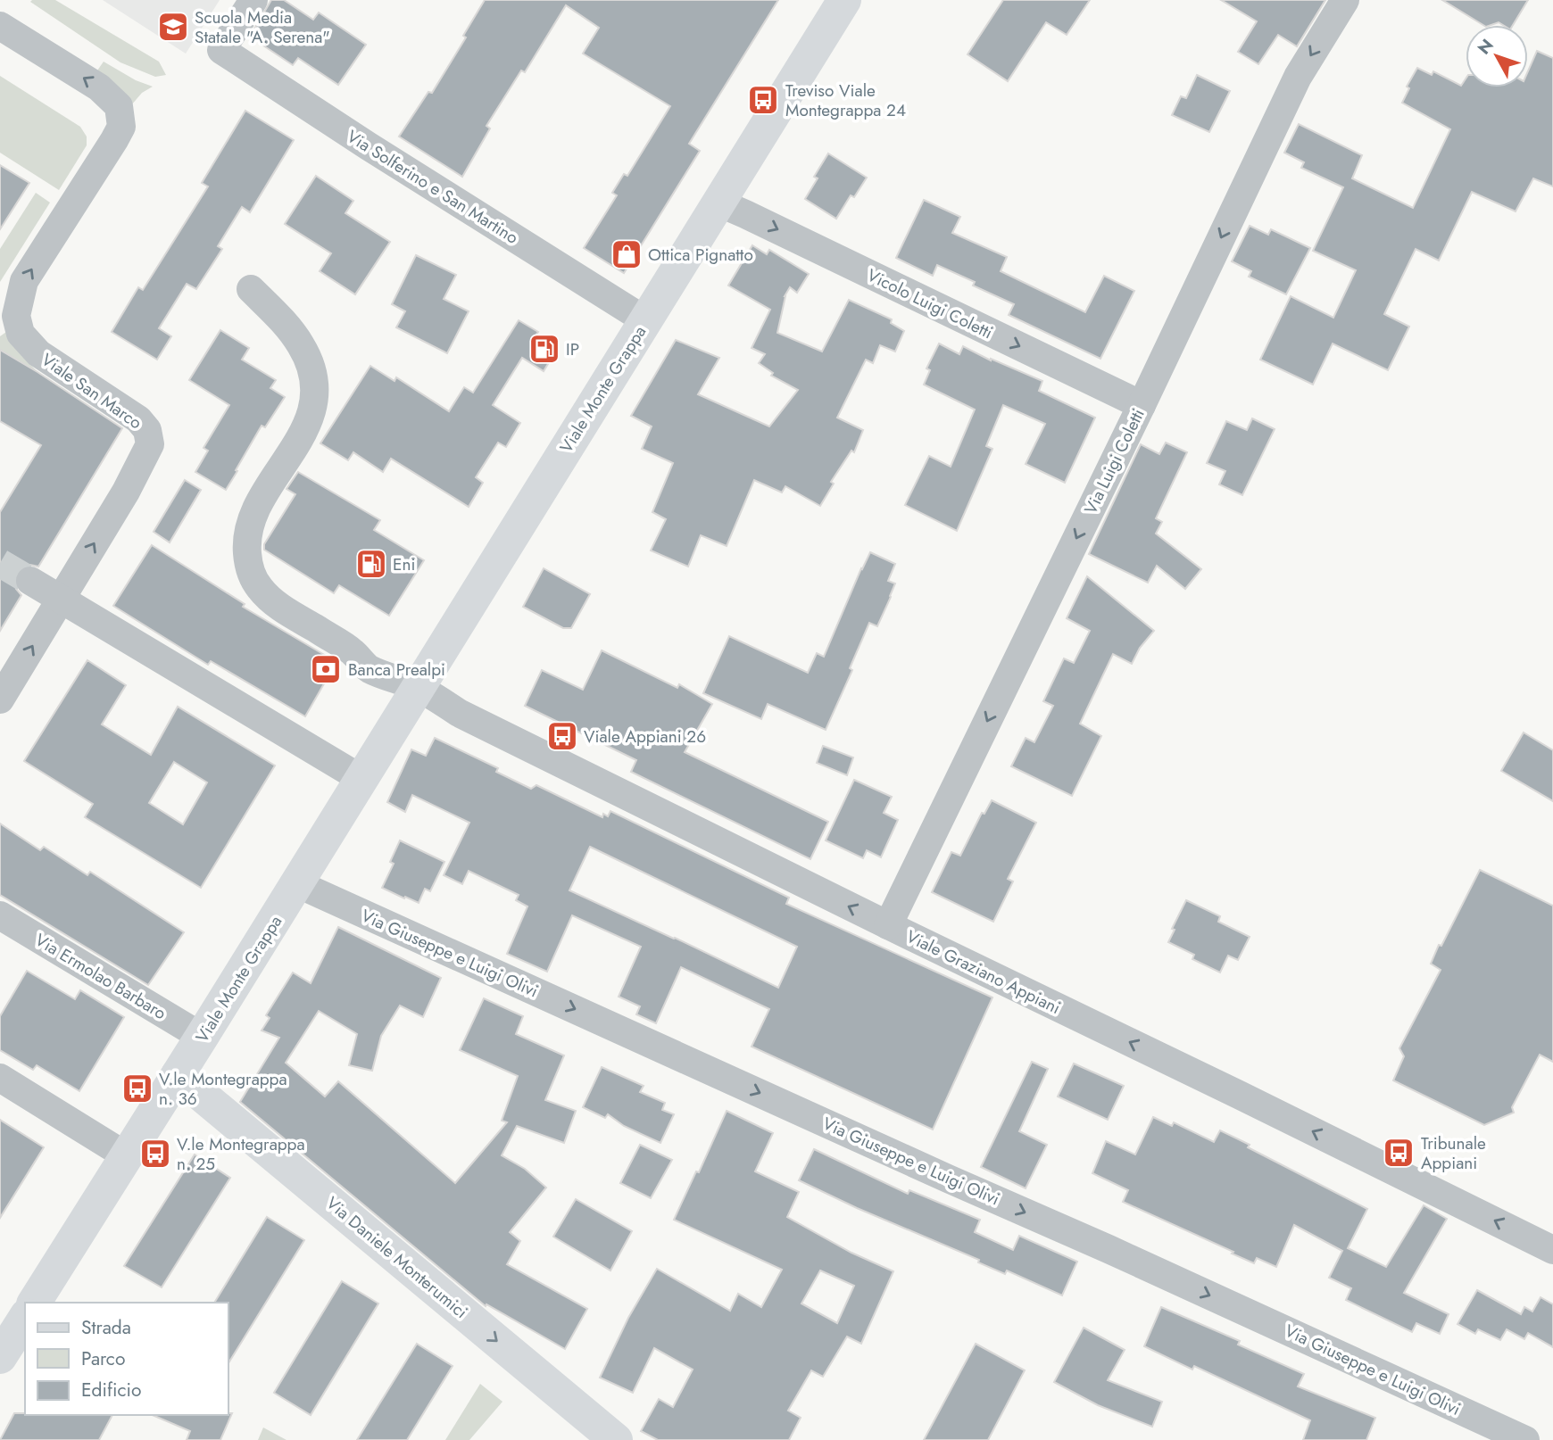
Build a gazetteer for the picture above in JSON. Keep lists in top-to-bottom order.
{
  "streets": {
    "main road": ["Viale Monte Grappa", "Via Daniele Monterumici"],
    "street": [
      "Via Solferino e San Martino",
      "Vicolo Luigi Coletti",
      "Viale San Marco",
      "Via Luigi Coletti",
      "Via Giuseppe e Luigi Olivi",
      "Viale Graziano Appiani",
      "Via Ermolao Barbaro"
    ]
  },
  "crossings": [
    ["Via Solferino e San Martino", "Viale Monte Grappa"],
    ["Vicolo Luigi Coletti", "Viale Monte Grappa"],
    ["Vicolo Luigi Coletti", "Via Luigi Coletti"],
    ["Viale Monte Grappa", "Via Giuseppe e Luigi Olivi"],
    ["Viale Monte Grappa", "Viale Graziano Appiani"],
    ["Viale Monte Grappa", "Via Ermolao Barbaro"],
    ["Viale Monte Grappa", "Via Daniele Monterumici"],
    ["Via Luigi Coletti", "Viale Graziano Appiani"]
  ],
  "one_way": [
    "Vicolo Luigi Coletti",
    "Via Luigi Coletti",
    "Via Giuseppe e Luigi Olivi",
    "Viale Graziano Appiani",
    "Via Daniele Monterumici"
  ],
  "places": {
    "school or university": ["Scuola Media Statale \"A. Serena\""],
    "bus stop": [
      "Treviso Viale Montegrappa 24",
      "Viale Appiani 26",
      "V.le Montegrappa n. 36",
      "Tribunale Appiani",
      "V.le Montegrappa n. 25"
    ],
    "shop": ["Ottica Pignatto"],
    "fuel station": ["IP", "Eni"],
    "bank": ["Banca Prealpi"]
  },
  "legend": ["Strada", "Parco", "Edificio"],
  "north": "top left"
}
